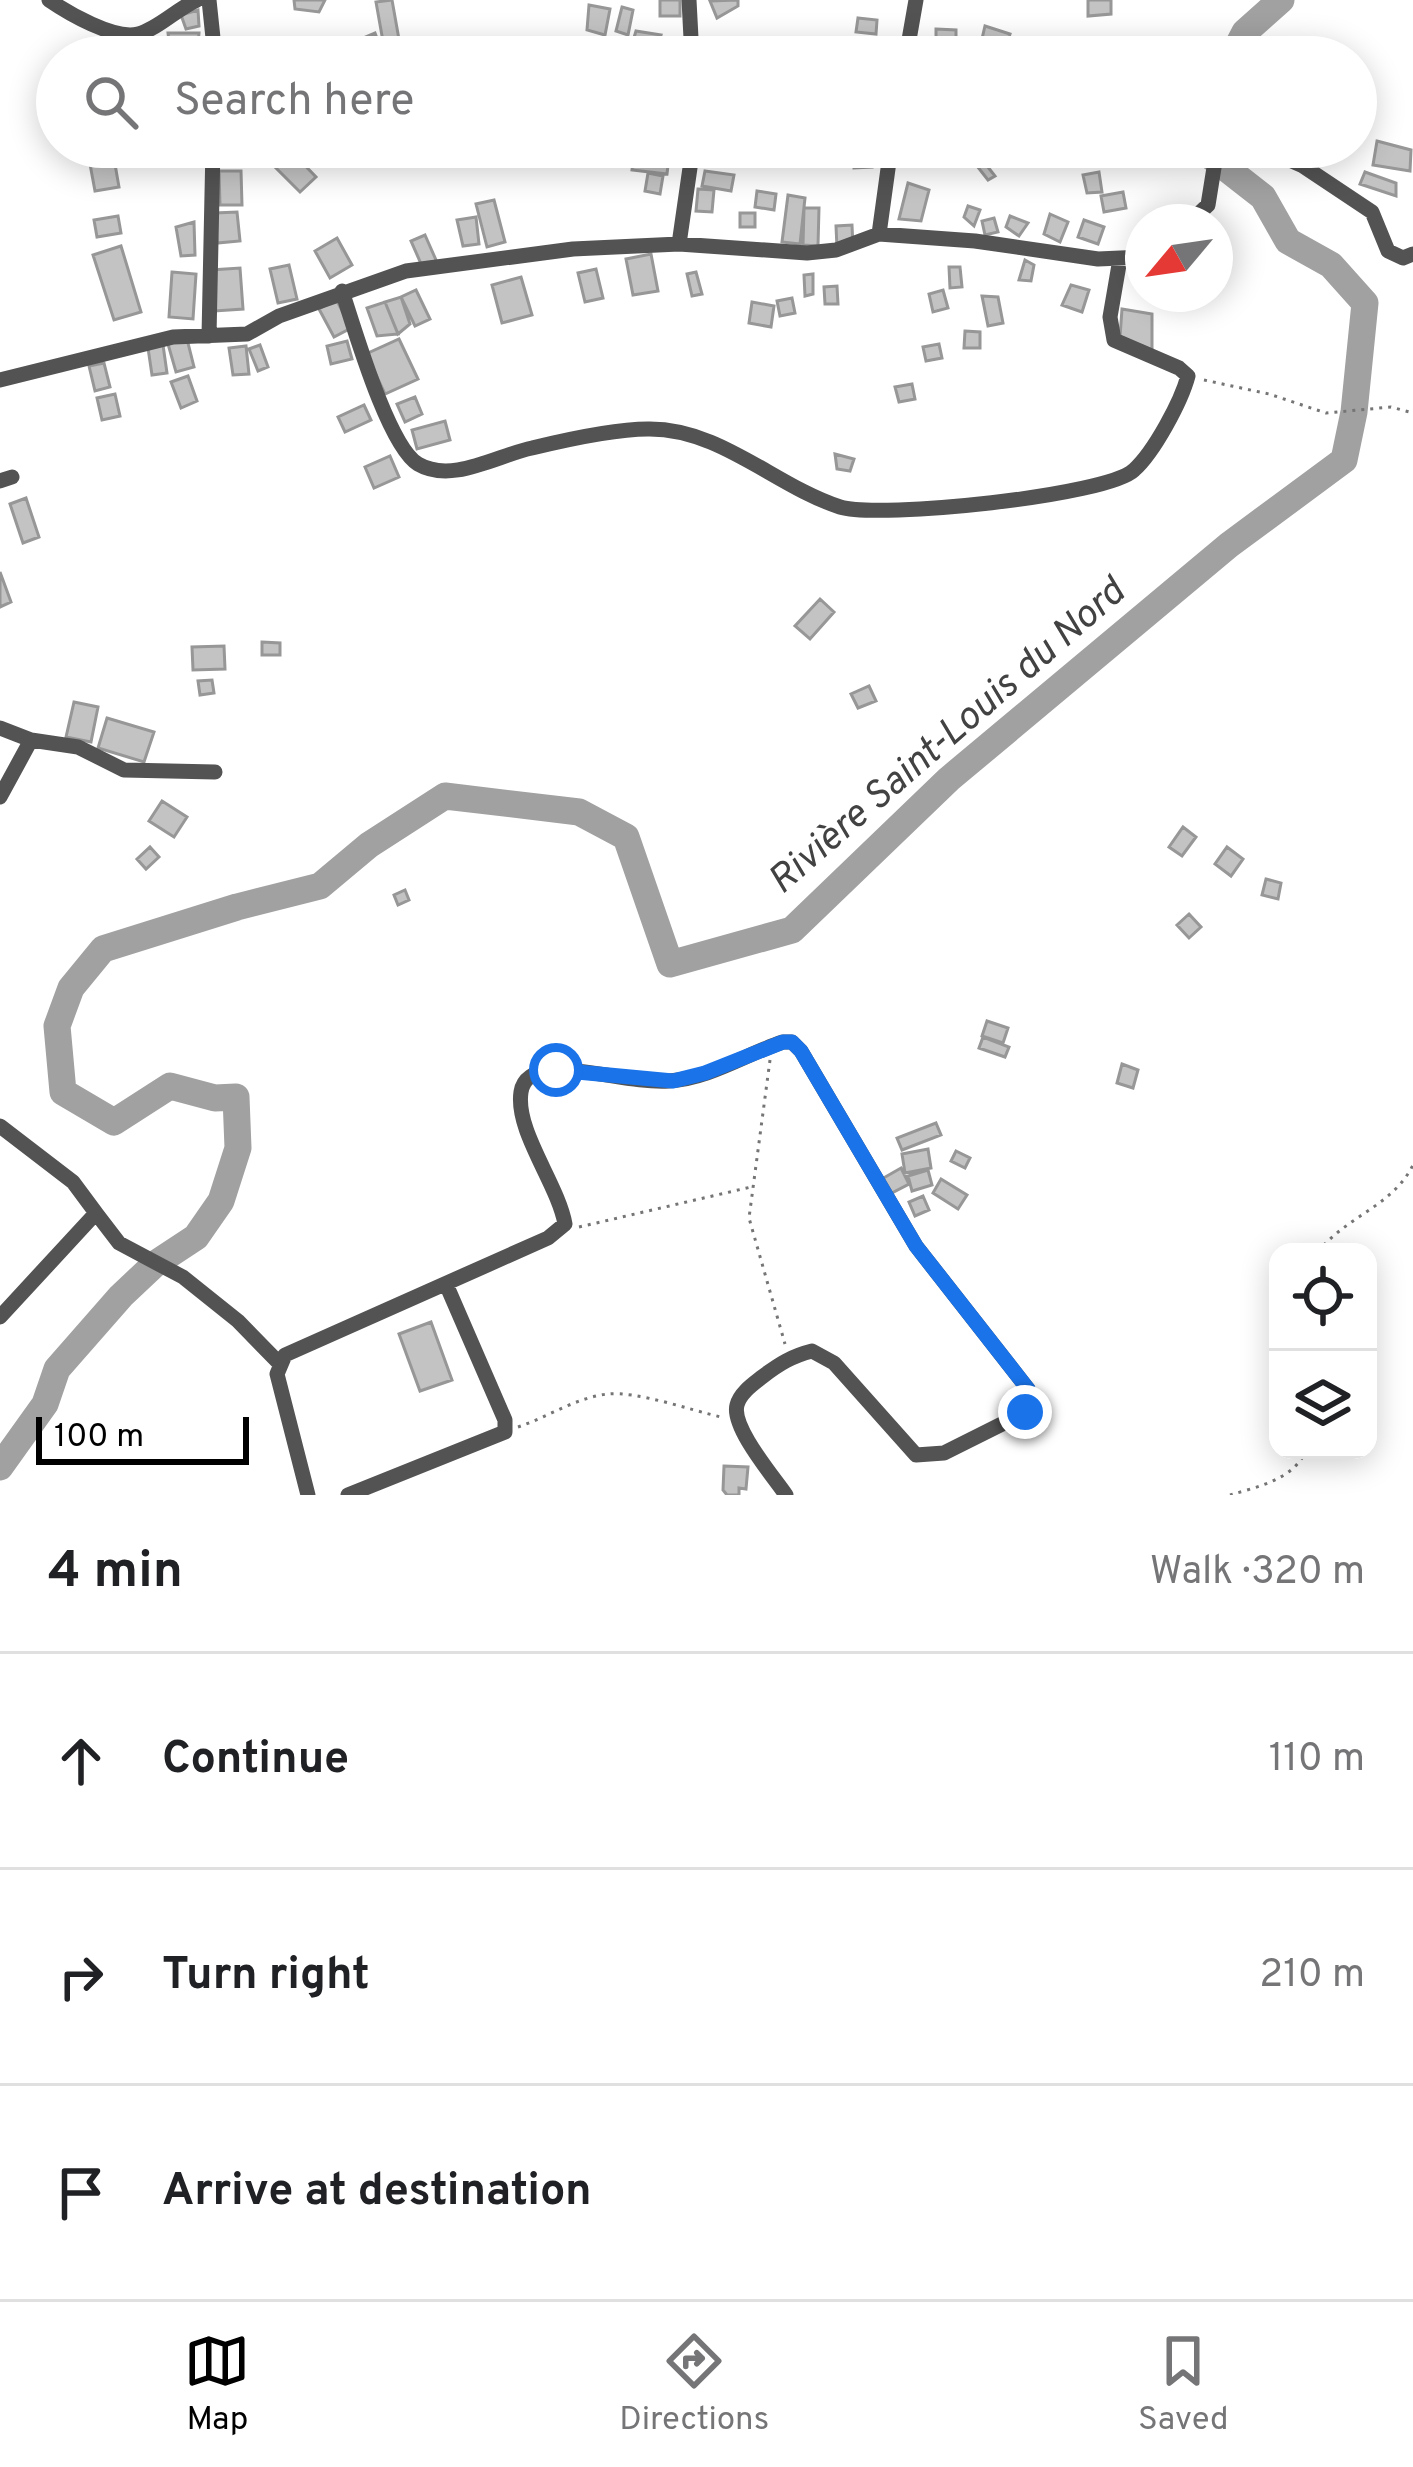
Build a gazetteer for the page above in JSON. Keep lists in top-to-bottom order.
{
  "water": ["Rivière Saint-Louis du Nord"],
  "scale_bar": "100 m",
  "north": "bottom left",
  "page": {
    "search": "Search here",
    "scale": "100 m",
    "heading": ["4 min", "Walk · 320 m"],
    "list": [
      ["Continue", "110 m"],
      ["Turn right", "210 m"],
      "Arrive at destination"
    ],
    "nav": ["Map", "Directions", "Saved"]
  }
}
